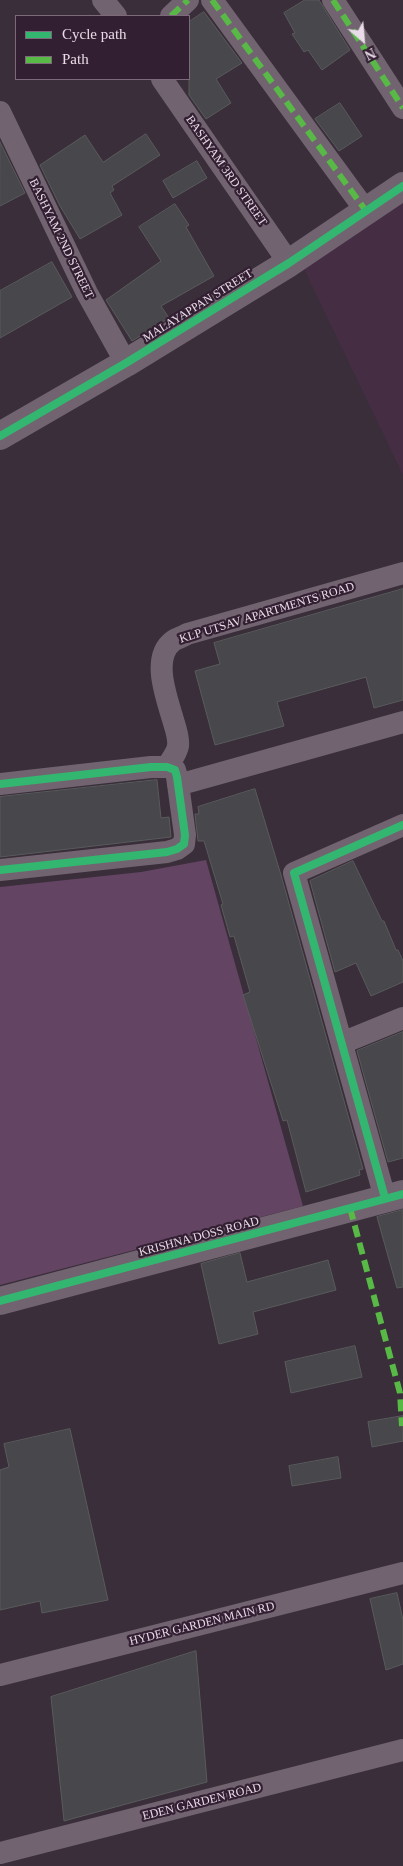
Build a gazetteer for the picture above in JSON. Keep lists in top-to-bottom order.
{
  "streets": {
    "street": [
      "BASHYAM 3RD STREET",
      "BASHYAM 2ND STREET",
      "MALAYAPPAN STREET",
      "KLP UTSAV APARTMENTS ROAD",
      "KRISHNA DOSS ROAD",
      "HYDER GARDEN MAIN RD",
      "EDEN GARDEN ROAD"
    ]
  },
  "crossings": [
    ["BASHYAM 3RD STREET", "MALAYAPPAN STREET"],
    ["BASHYAM 2ND STREET", "MALAYAPPAN STREET"]
  ],
  "legend": ["Cycle path", "Path"],
  "north": "bottom right"
}
